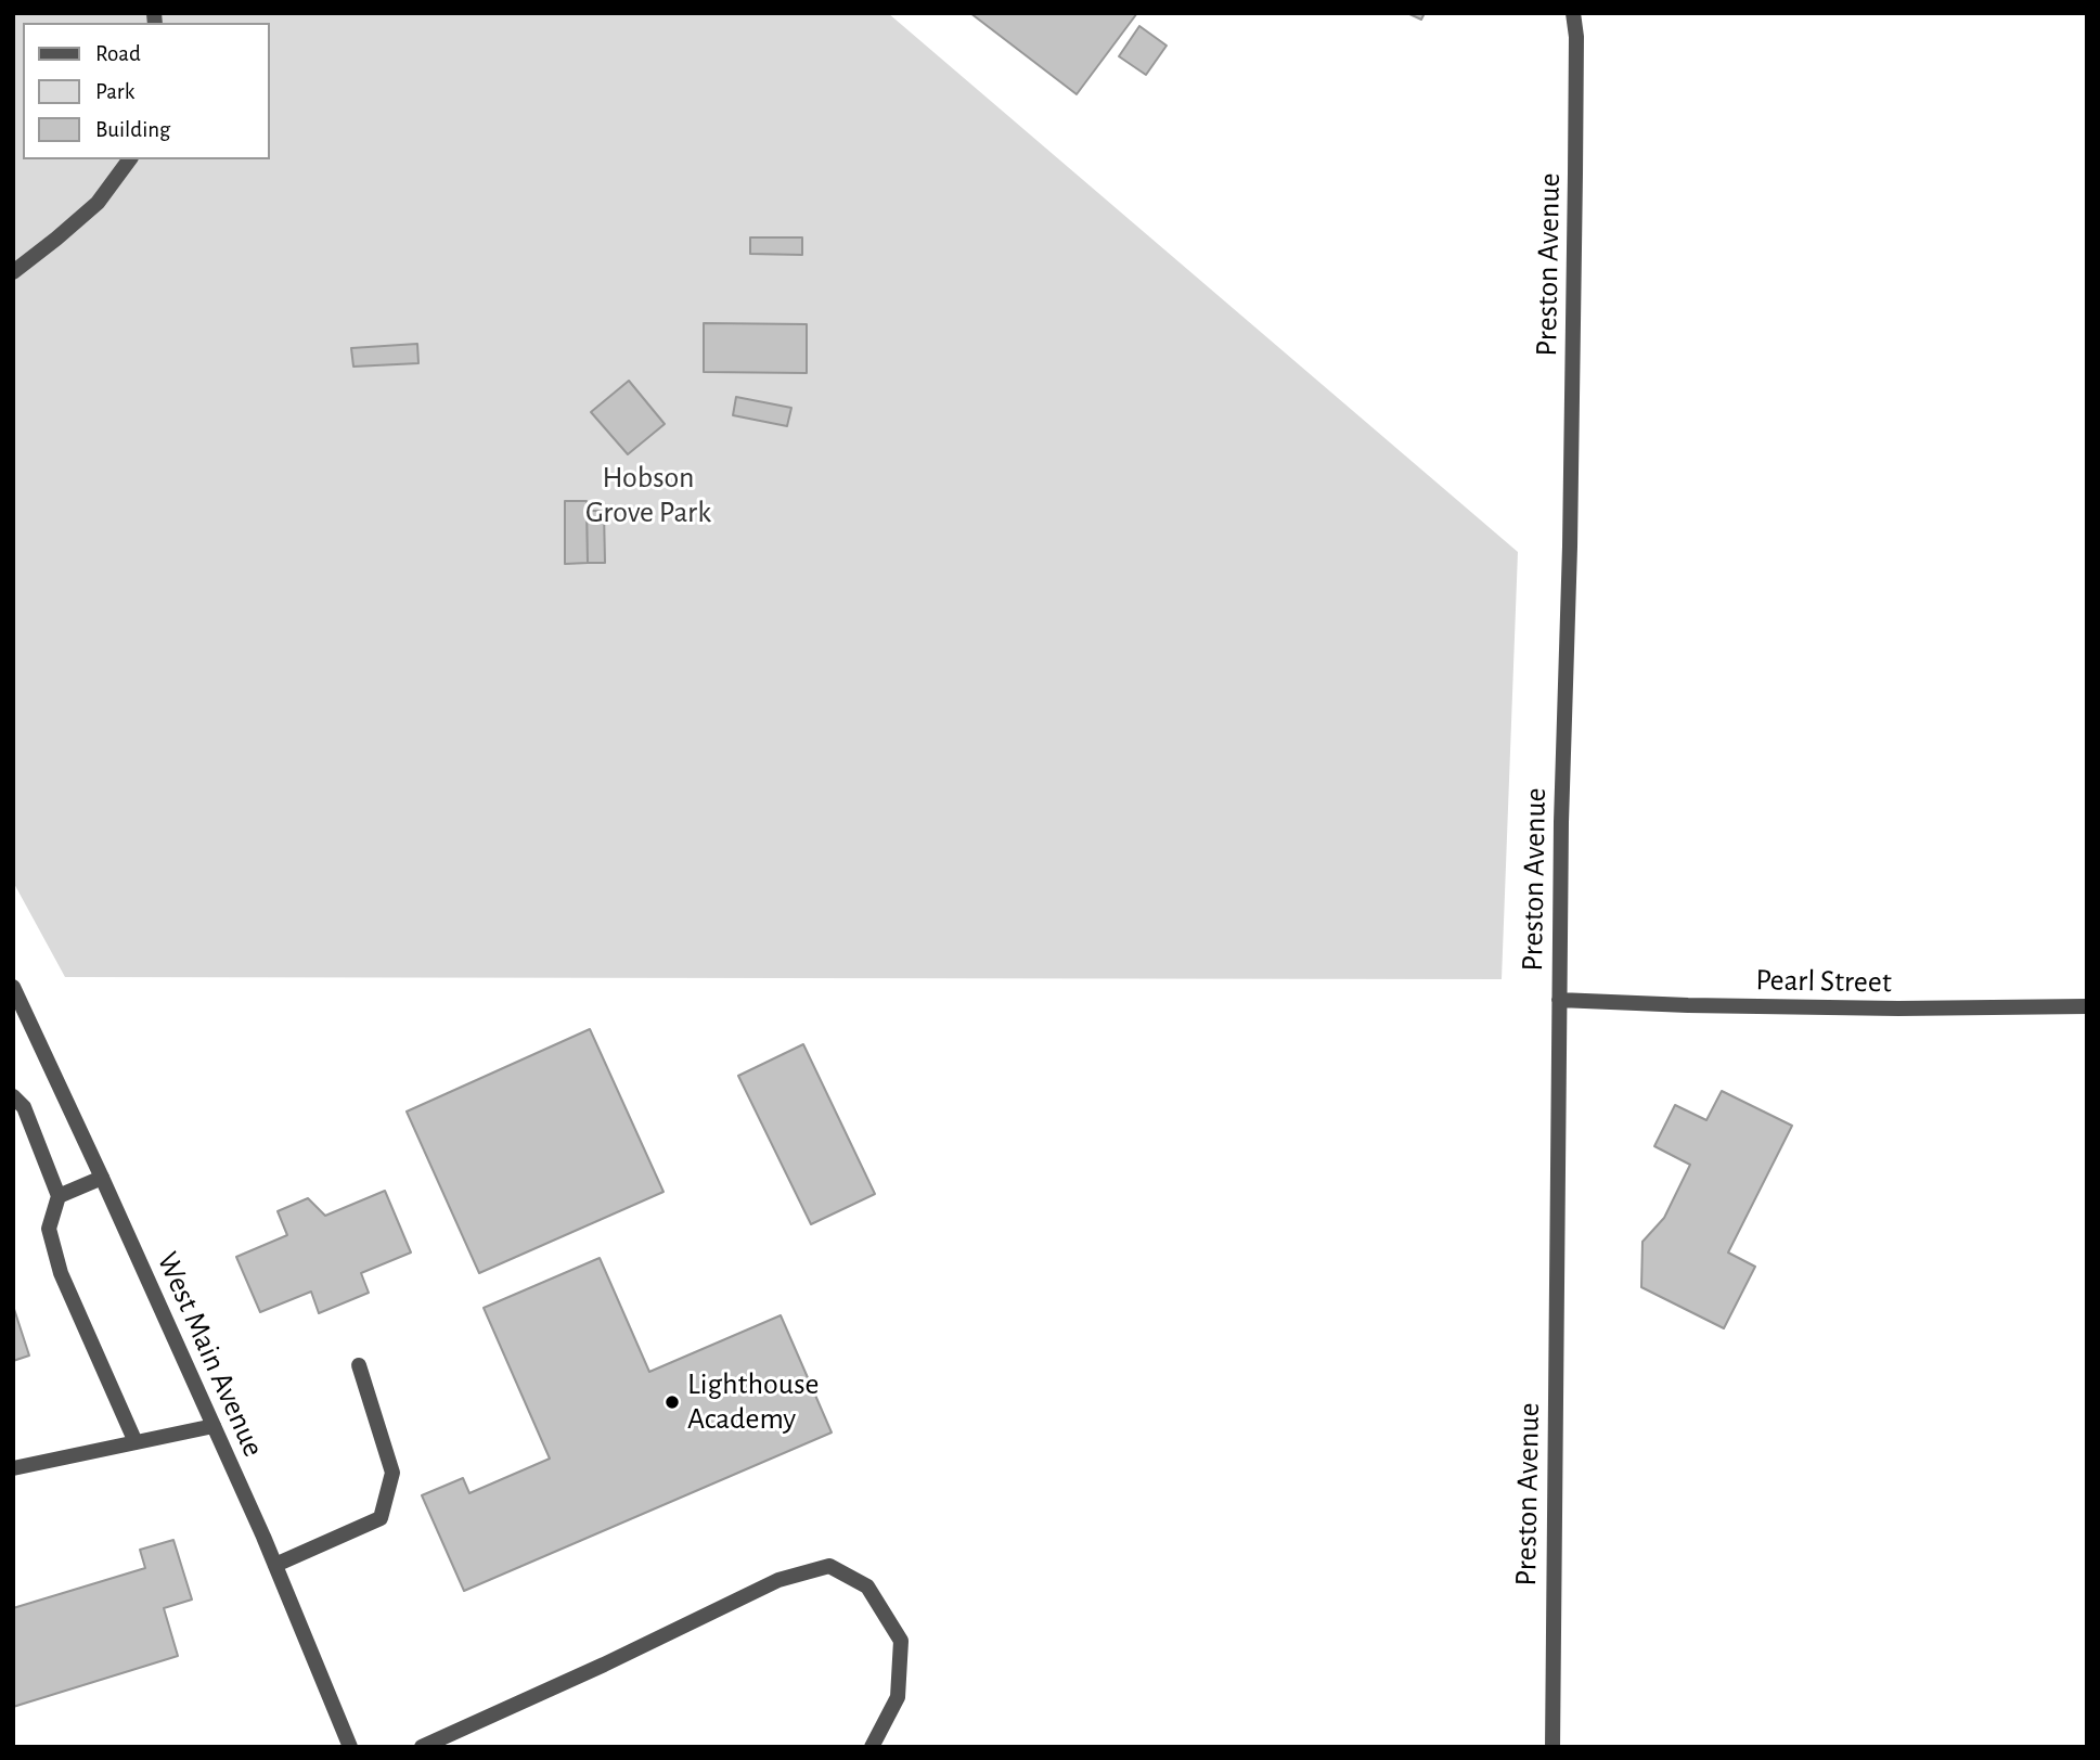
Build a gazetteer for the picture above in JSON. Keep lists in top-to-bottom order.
{
  "streets": {
    "street": ["Preston Avenue", "Pearl Street", "West Main Avenue"]
  },
  "crossings": [
    ["Preston Avenue", "Pearl Street"]
  ],
  "parks": ["Hobson Grove Park"],
  "places": ["Lighthouse Academy"],
  "legend": ["Road", "Park", "Building"]
}
